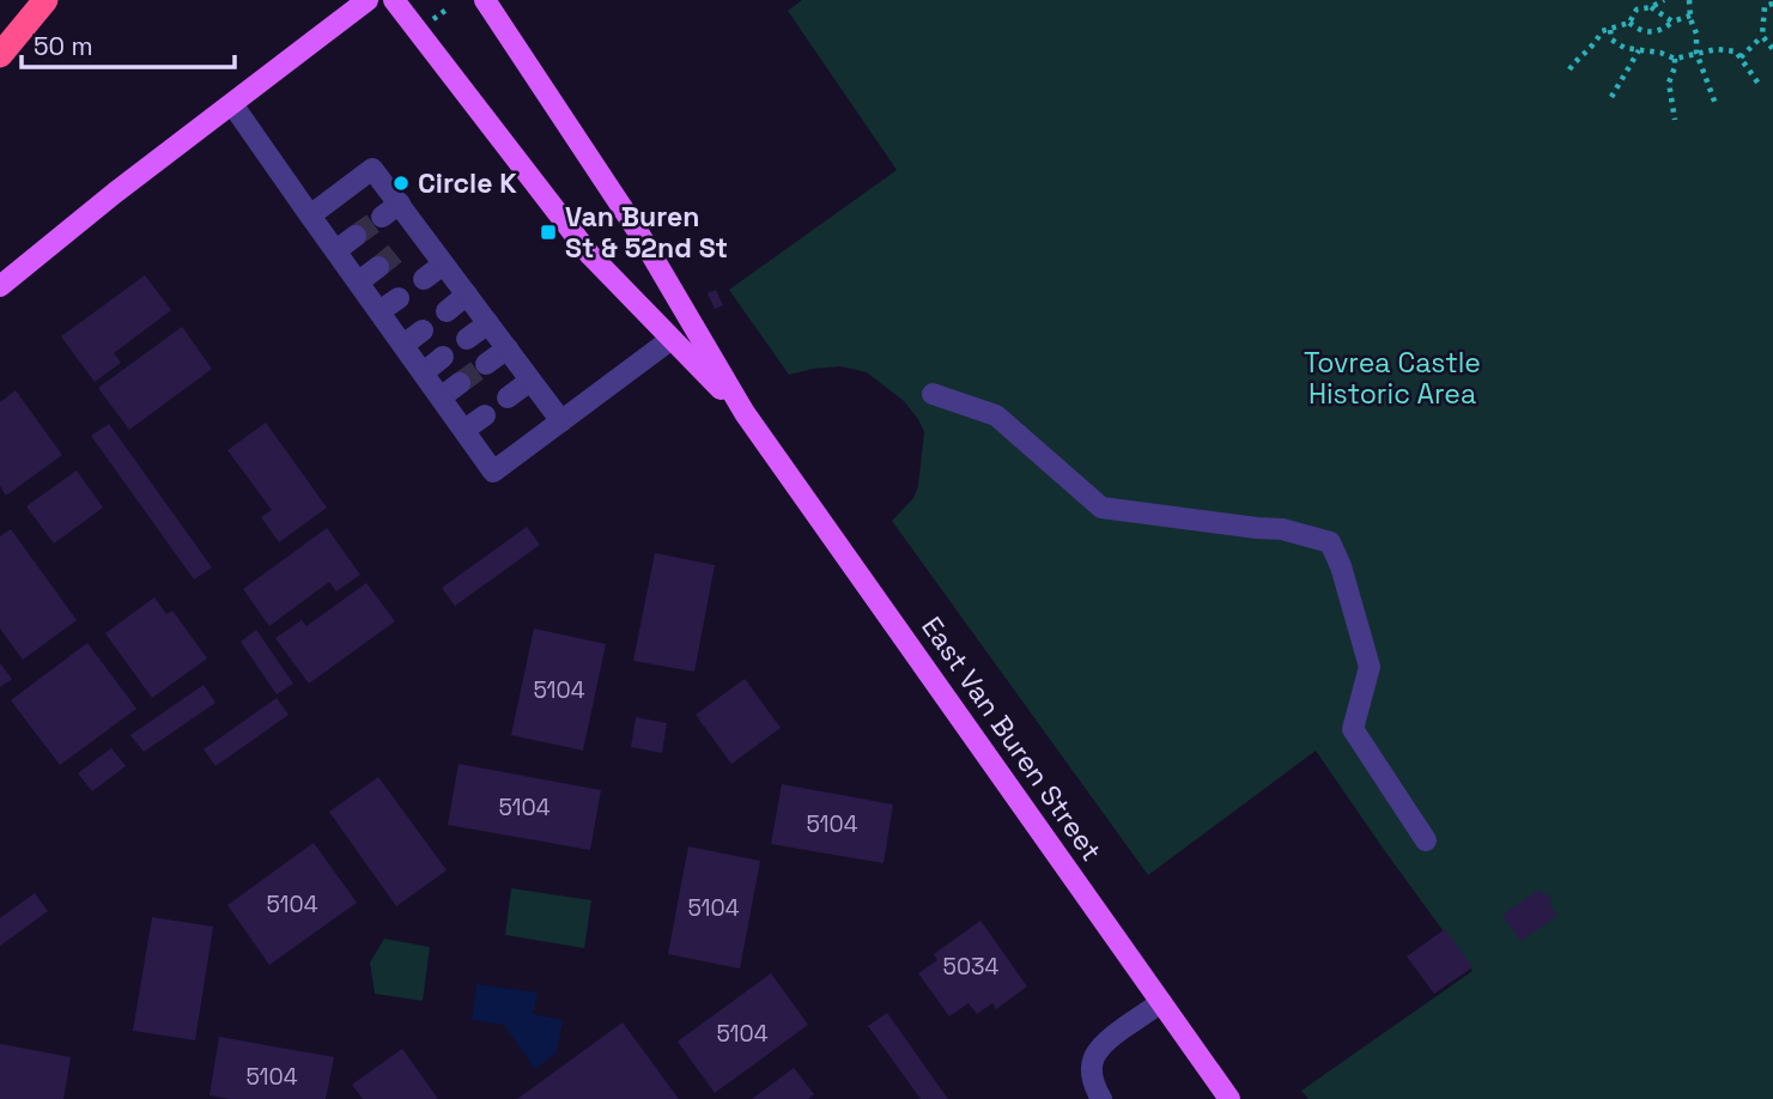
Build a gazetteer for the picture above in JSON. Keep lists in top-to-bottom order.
{
  "streets": {
    "main road": ["East Van Buren Street"]
  },
  "parks": ["Tovrea Castle Historic Area"],
  "places": {
    "other": ["Circle K"],
    "transit": ["Van Buren St & 52nd St"]
  },
  "house_numbers": [
    "5104",
    "5104",
    "5104",
    "5104",
    "5104",
    "5034",
    "5104",
    "5104"
  ],
  "scale_bar": "50 m"
}
